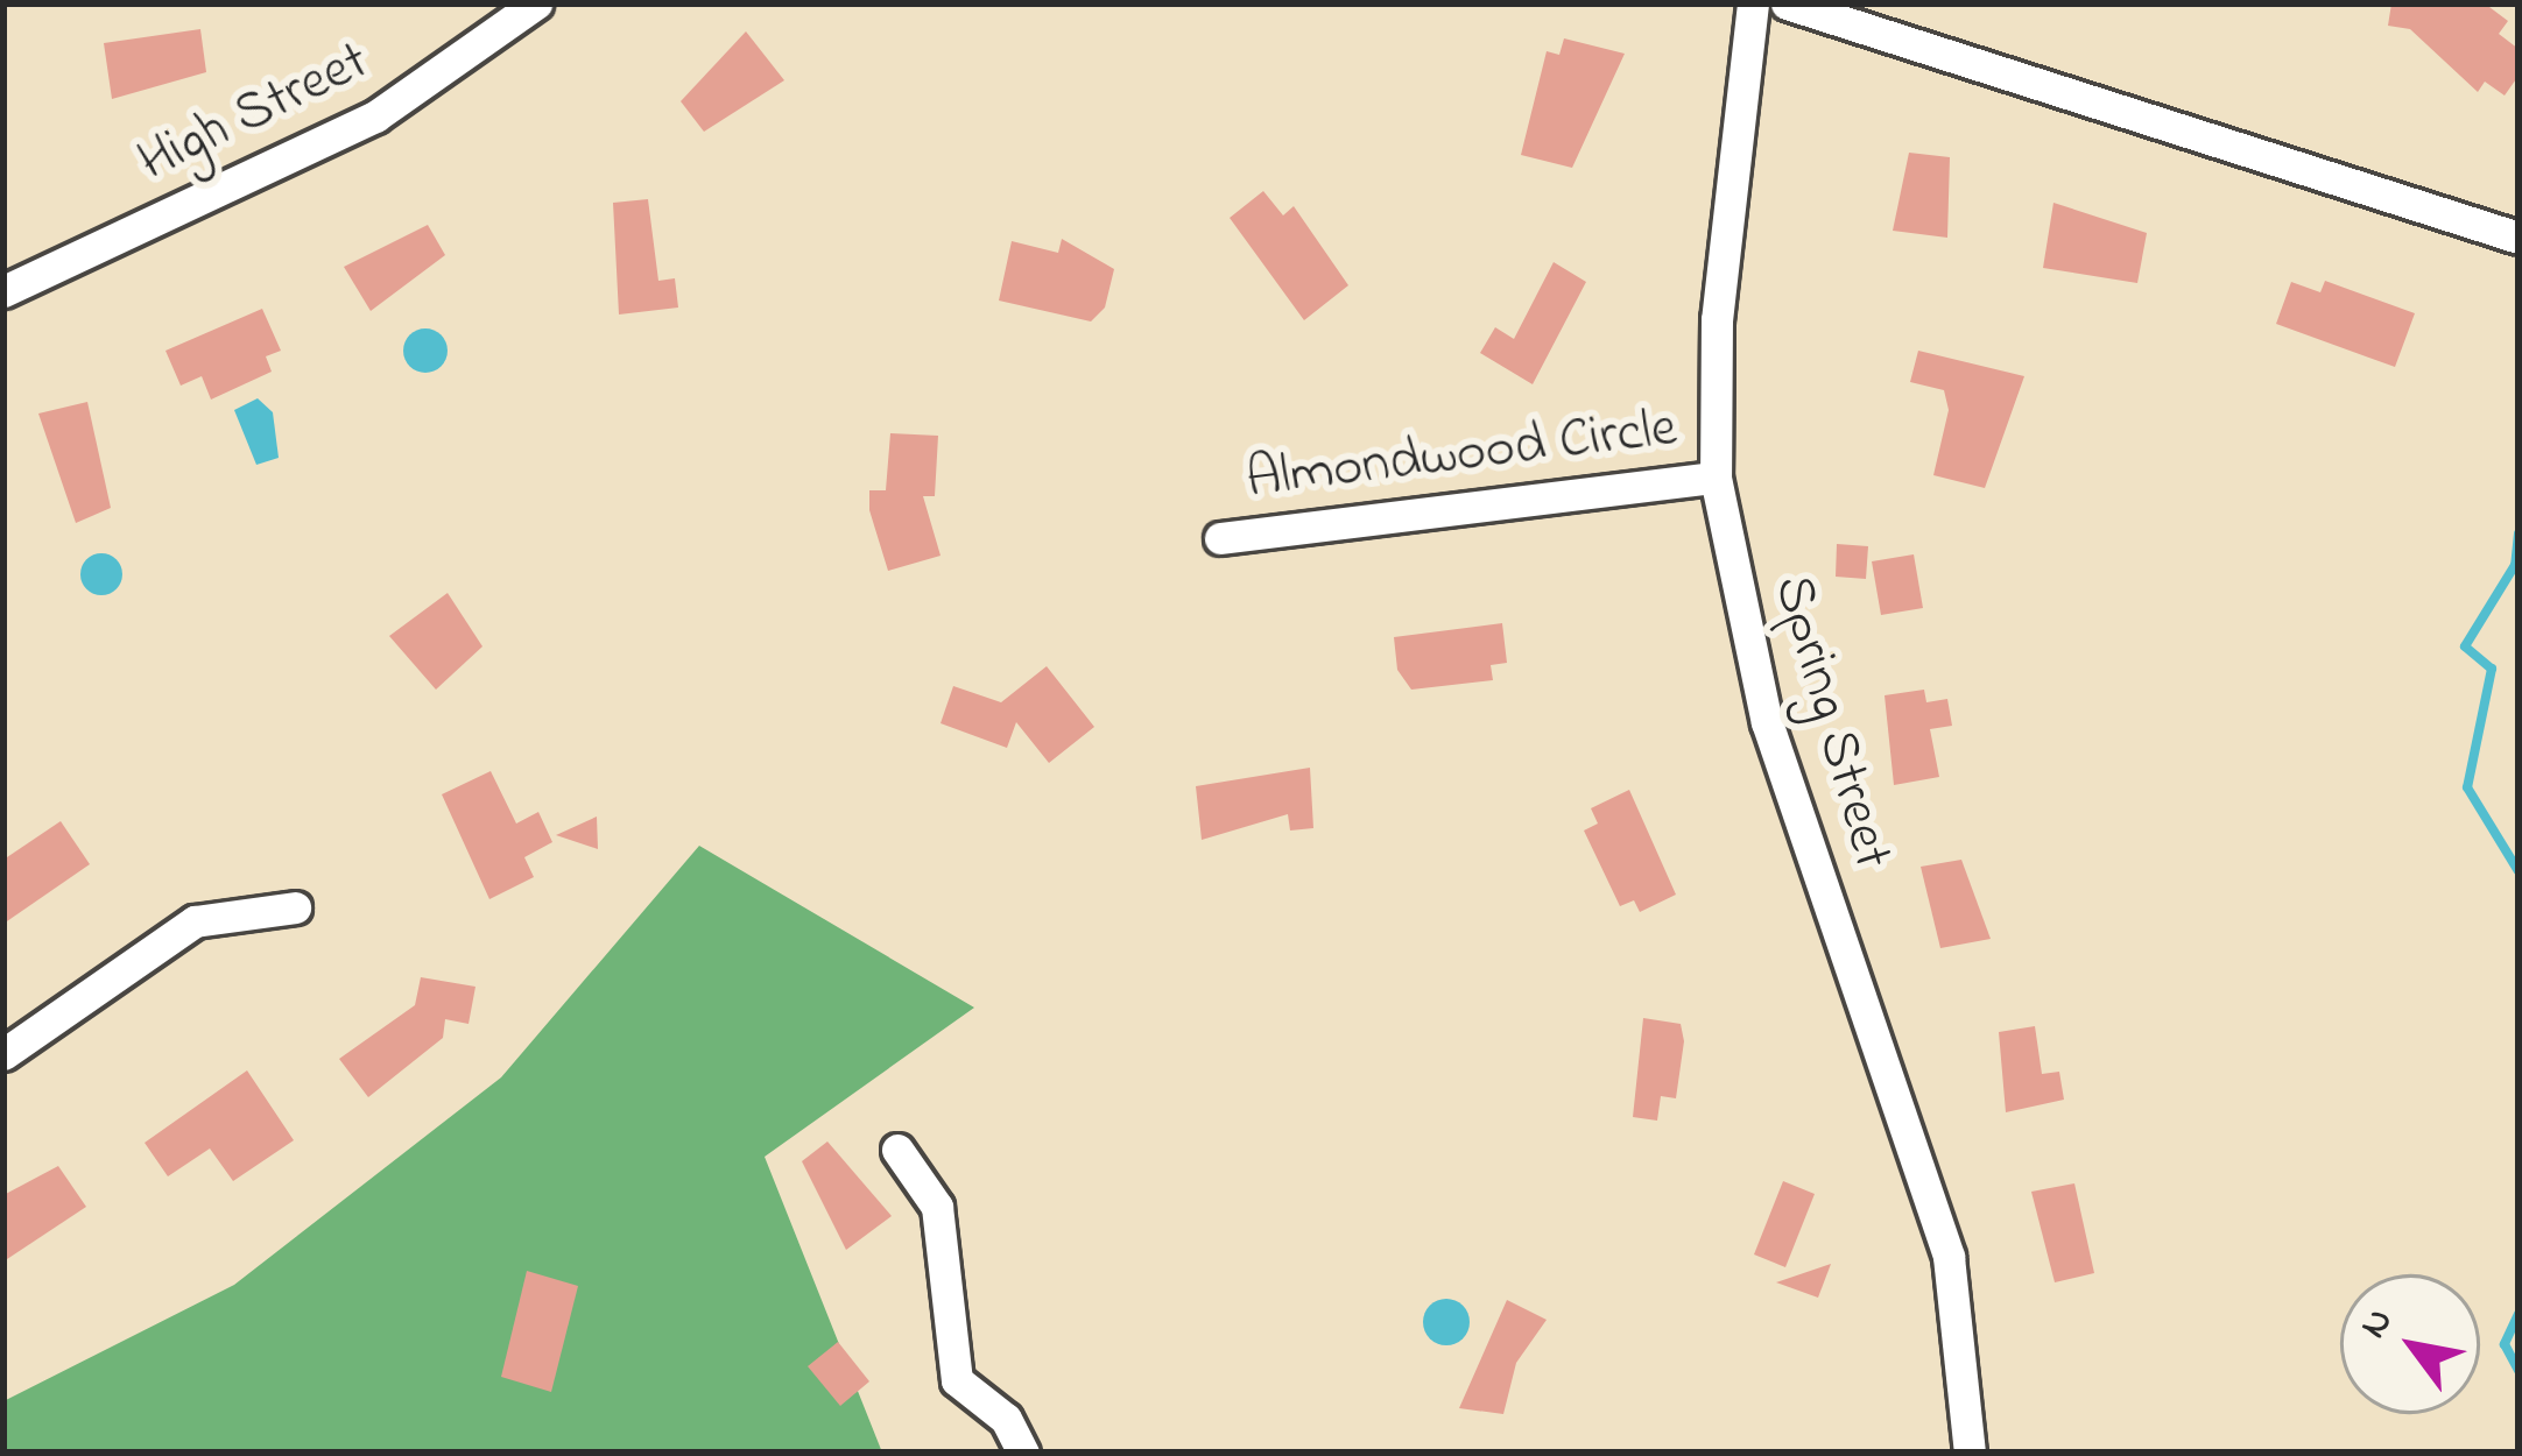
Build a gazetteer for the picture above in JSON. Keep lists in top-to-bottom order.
{
  "streets": {
    "street": ["High Street", "Almondwood Circle", "Spring Street"]
  },
  "crossings": [
    ["Almondwood Circle", "Spring Street"]
  ],
  "north": "top left"
}
